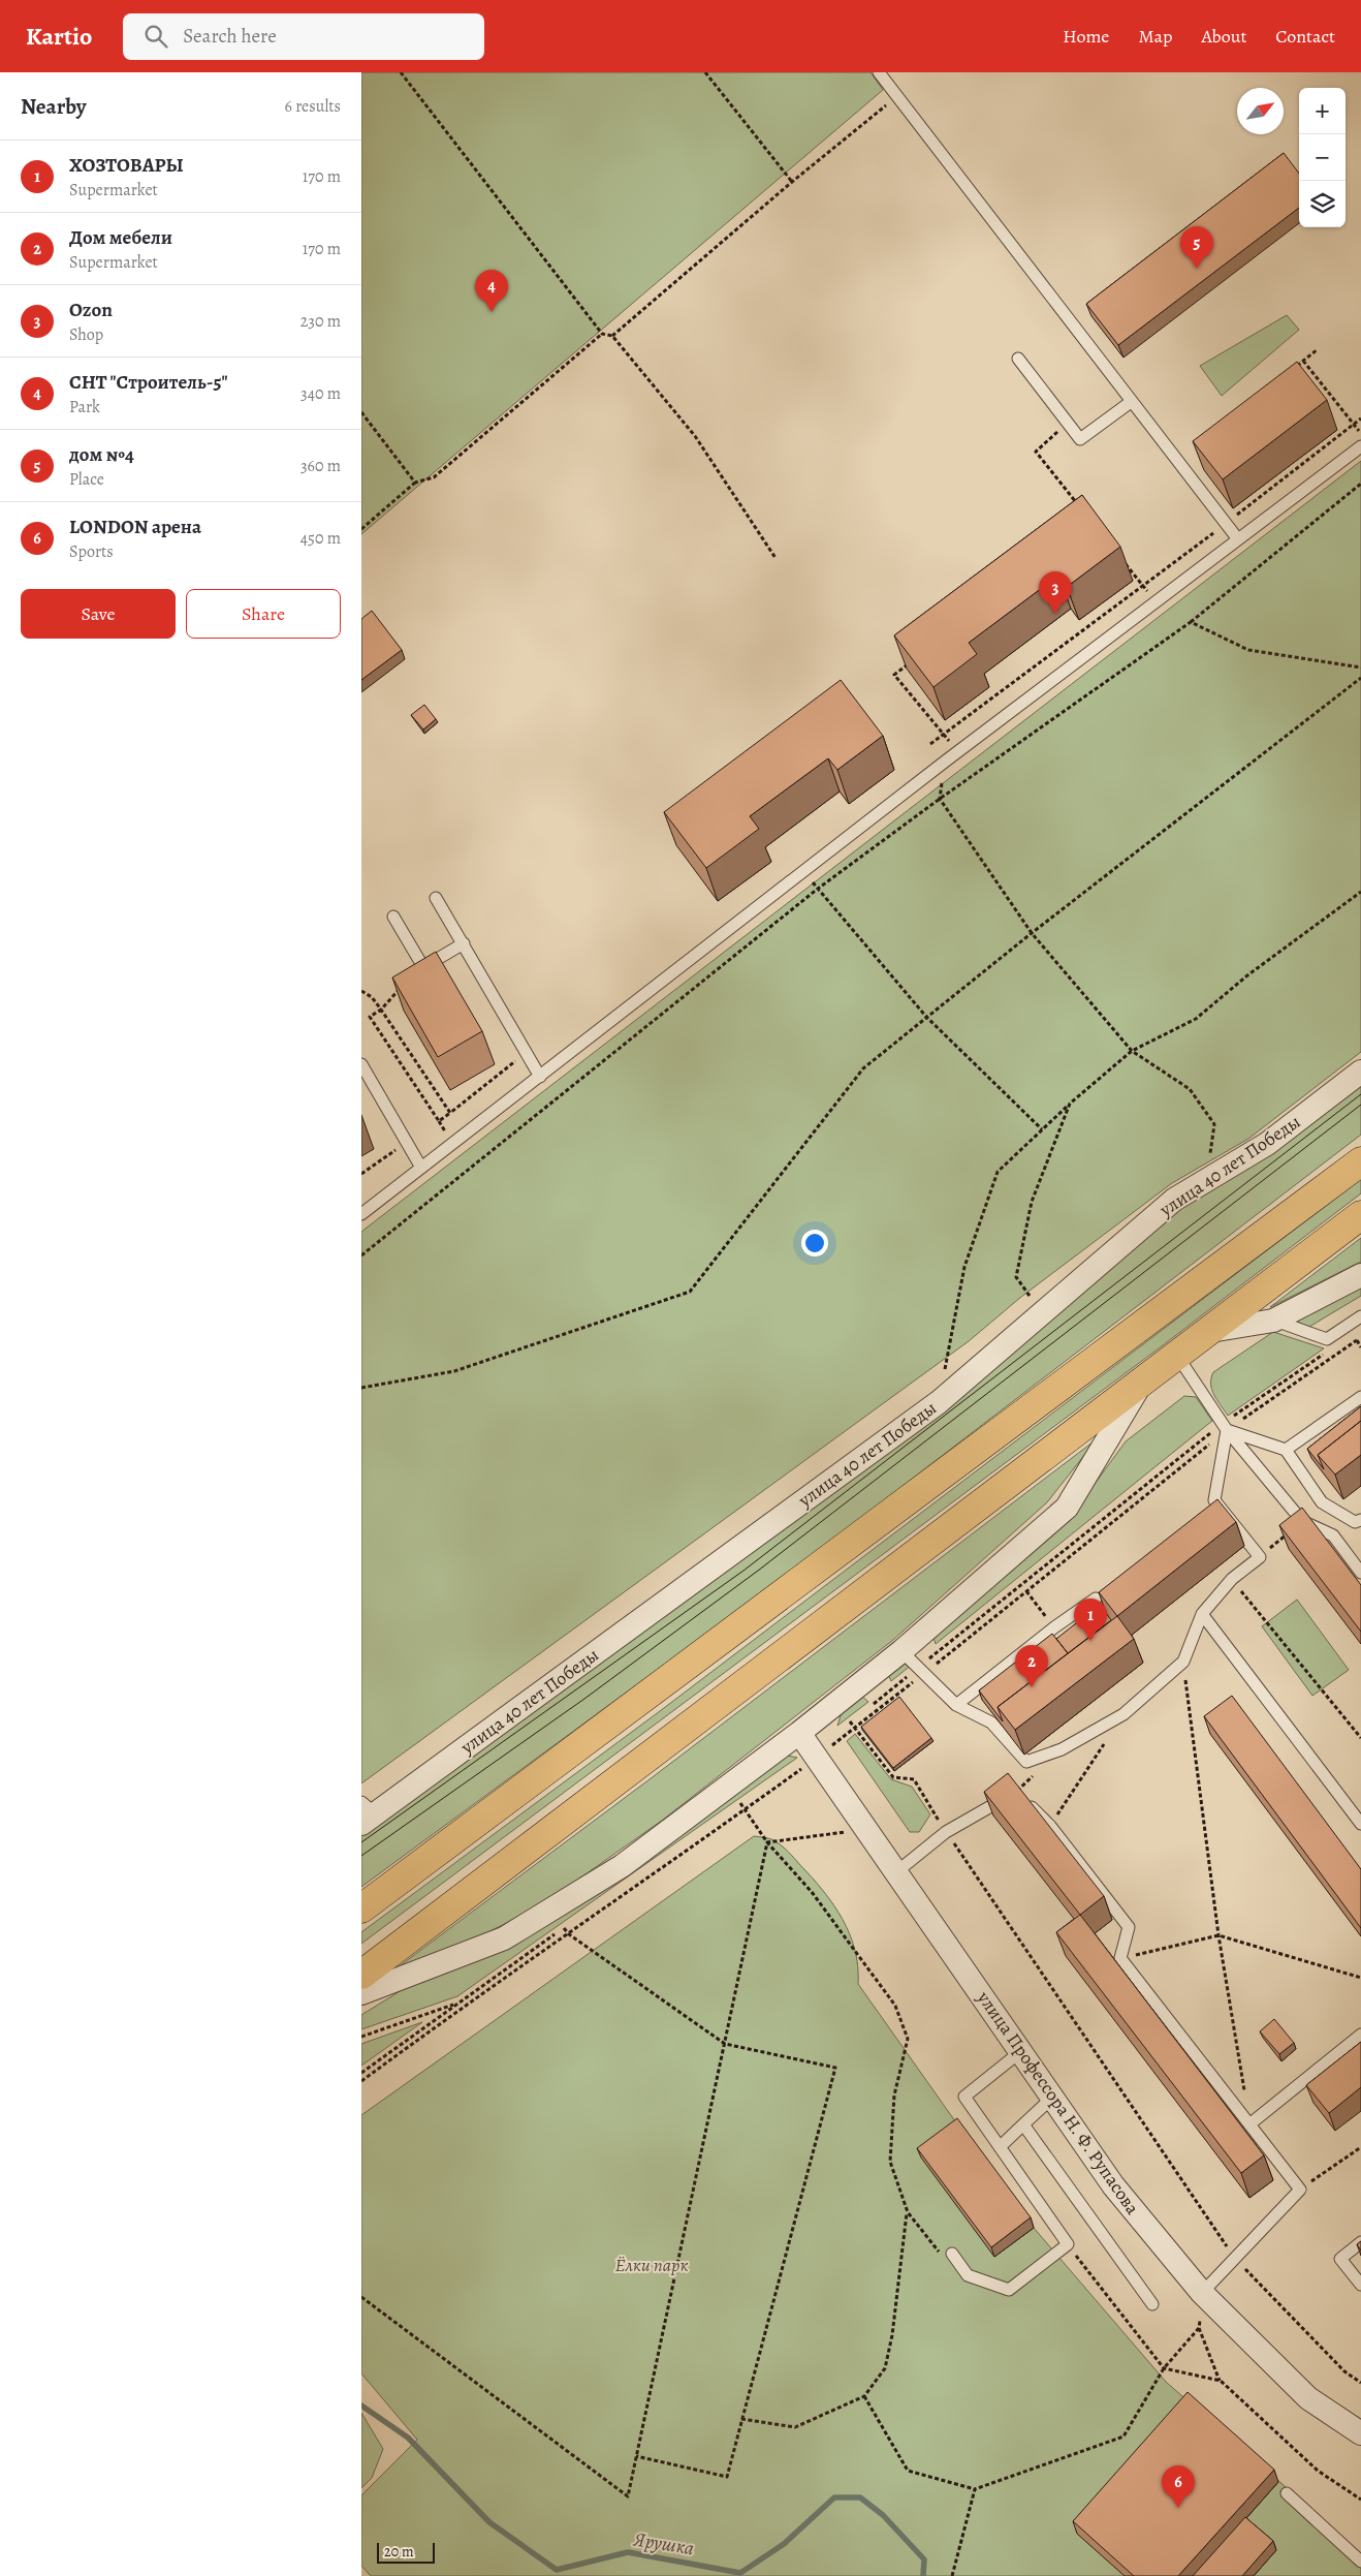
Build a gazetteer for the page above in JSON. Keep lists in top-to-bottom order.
{
  "streets": {
    "street": ["улица 40 лет Победы", "улица Профессора Н. Ф. Рупасова"]
  },
  "water": ["Ярушка"],
  "parks": ["Ёлки парк"],
  "scale_bar": "20 m",
  "north": "top right",
  "page": {
    "header": "Kartio",
    "search": "Search here",
    "nav": [
      "Home",
      "Map",
      "About",
      "Contact"
    ],
    "heading": ["Nearby", "6 results"],
    "map_buttons": ["+", "−"],
    "list": [
      {
        "mark": "1",
        "name": "ХОЗТОВАРЫ",
        "note": "Supermarket",
        "value": "170 m"
      },
      {
        "mark": "2",
        "name": "Дом мебели",
        "note": "Supermarket",
        "value": "170 m"
      },
      {
        "mark": "3",
        "name": "Ozon",
        "note": "Shop",
        "value": "230 m"
      },
      {
        "mark": "4",
        "name": "СНТ \"Строитель-5\"",
        "note": "Park",
        "value": "340 m"
      },
      {
        "mark": "5",
        "name": "дом №4",
        "note": "Place",
        "value": "360 m"
      },
      {
        "mark": "6",
        "name": "LONDON арена",
        "note": "Sports",
        "value": "450 m"
      }
    ],
    "pins": [
      "5",
      "4",
      "3",
      "1",
      "2",
      "6"
    ],
    "buttons": ["Save", "Share"],
    "scale": "20 m"
  }
}
